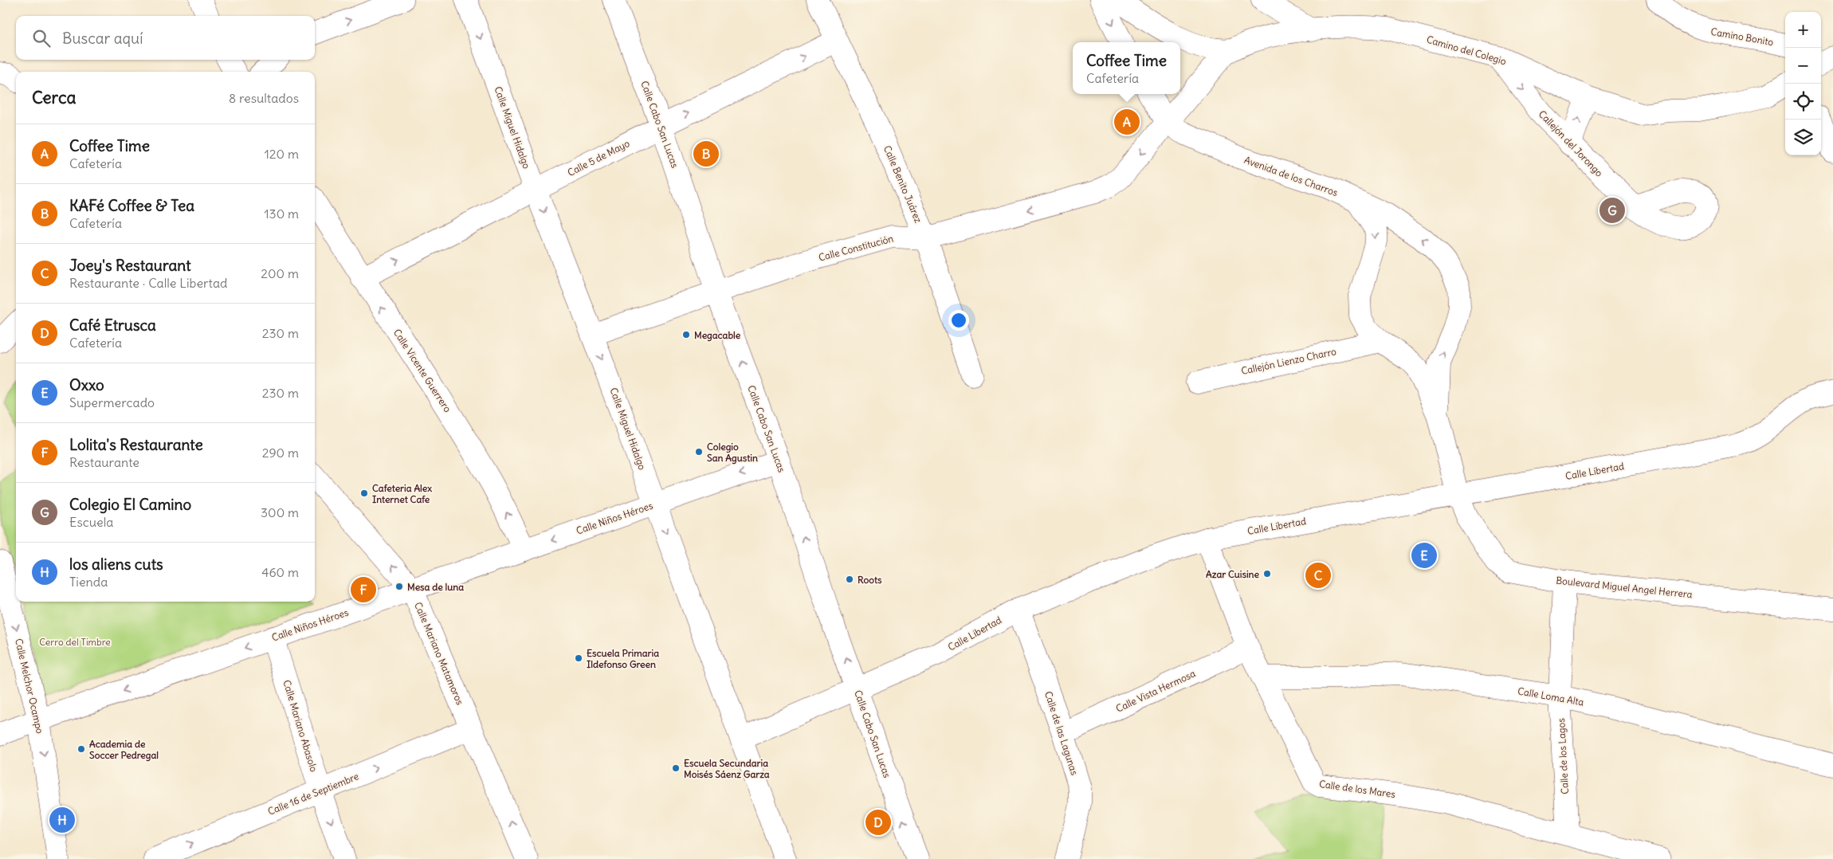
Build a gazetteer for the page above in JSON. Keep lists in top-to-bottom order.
{
  "streets": {
    "street": [
      "Camino Bonito",
      "Camino del Colegio",
      "Calle Cabo San Lucas",
      "Calle Miguel Hidalgo",
      "Callejón del Jorongo",
      "Calle 5 de Mayo",
      "Avenida de los Charros",
      "Calle Benito Juárez",
      "Calle Constitución",
      "Callejón Lienzo Charro",
      "Calle Vicente Guerrero",
      "Calle Libertad",
      "Calle Niños Héroes",
      "Boulevard Miguel Angel Herrera",
      "Calle Mariano Matamoros",
      "Calle Melchor Ocampo",
      "Calle Vista Hermosa",
      "Calle Loma Alta",
      "Calle Mariano Abasolo",
      "Calle de las Lagunas",
      "Calle de los Lagos",
      "Calle de los Mares",
      "Calle 16 de Septiembre"
    ]
  },
  "crossings": [
    ["Camino del Colegio", "Callejón del Jorongo"],
    ["Camino del Colegio", "Avenida de los Charros"],
    ["Camino del Colegio", "Calle Constitución"],
    ["Calle Cabo San Lucas", "Calle 5 de Mayo"],
    ["Calle Cabo San Lucas", "Calle Constitución"],
    ["Calle Cabo San Lucas", "Calle Libertad"],
    ["Calle Cabo San Lucas", "Calle Niños Héroes"],
    ["Calle Miguel Hidalgo", "Calle 5 de Mayo"],
    ["Calle Miguel Hidalgo", "Calle Constitución"],
    ["Calle Miguel Hidalgo", "Calle Libertad"],
    ["Calle Miguel Hidalgo", "Calle Niños Héroes"],
    ["Calle 5 de Mayo", "Calle Benito Juárez"],
    ["Calle 5 de Mayo", "Calle Vicente Guerrero"],
    ["Avenida de los Charros", "Calle Constitución"],
    ["Avenida de los Charros", "Callejón Lienzo Charro"],
    ["Avenida de los Charros", "Calle Libertad"],
    ["Avenida de los Charros", "Boulevard Miguel Angel Herrera"],
    ["Calle Benito Juárez", "Calle Constitución"],
    ["Calle Vicente Guerrero", "Calle Niños Héroes"],
    ["Calle Libertad", "Boulevard Miguel Angel Herrera"],
    ["Calle Libertad", "Calle de las Lagunas"],
    ["Calle Libertad", "Calle de los Mares"],
    ["Calle Niños Héroes", "Calle Mariano Matamoros"],
    ["Calle Niños Héroes", "Calle Melchor Ocampo"],
    ["Calle Niños Héroes", "Calle Mariano Abasolo"],
    ["Boulevard Miguel Angel Herrera", "Calle de los Lagos"],
    ["Calle Mariano Matamoros", "Calle 16 de Septiembre"],
    ["Calle Vista Hermosa", "Calle de las Lagunas"],
    ["Calle Vista Hermosa", "Calle de los Mares"],
    ["Calle Loma Alta", "Calle de los Lagos"],
    ["Calle Loma Alta", "Calle de los Mares"],
    ["Calle Mariano Abasolo", "Calle 16 de Septiembre"],
    ["Calle de los Lagos", "Calle de los Mares"]
  ],
  "one_way": [
    "Calle Cabo San Lucas",
    "Calle Miguel Hidalgo",
    "Callejón del Jorongo",
    "Calle 5 de Mayo",
    "Calle Constitución",
    "Calle Vicente Guerrero",
    "Calle Niños Héroes",
    "Calle Mariano Matamoros",
    "Calle Melchor Ocampo",
    "Calle 16 de Septiembre"
  ],
  "parks": ["Cerro del Timbre"],
  "places": [
    "Megacable",
    "Colegio San Agustin",
    "Cafeteria Alex Internet Cafe",
    "Azar Cuisine",
    "Roots",
    "Mesa de luna",
    "Escuela Primaria Ildefonso Green",
    "Academia de Soccer Pedregal",
    "Escuela Secundaria Moisés Sáenz Garza"
  ],
  "page": {
    "map_buttons": ["+", "−"],
    "search": "Buscar aquí",
    "popup": ["Coffee Time", "Cafetería"],
    "heading": ["Cerca", "8 resultados"],
    "pins": [
      "A",
      "B",
      "G",
      "E",
      "C",
      "F",
      "H",
      "D"
    ],
    "list": [
      {
        "mark": "A",
        "name": "Coffee Time",
        "note": "Cafetería",
        "value": "120 m"
      },
      {
        "mark": "B",
        "name": "KAFé Coffee & Tea",
        "note": "Cafetería",
        "value": "130 m"
      },
      {
        "mark": "C",
        "name": "Joey's Restaurant",
        "note": "Restaurante · Calle Libertad",
        "value": "200 m"
      },
      {
        "mark": "D",
        "name": "Café Etrusca",
        "note": "Cafetería",
        "value": "230 m"
      },
      {
        "mark": "E",
        "name": "Oxxo",
        "note": "Supermercado",
        "value": "230 m"
      },
      {
        "mark": "F",
        "name": "Lolita's Restaurante",
        "note": "Restaurante",
        "value": "290 m"
      },
      {
        "mark": "G",
        "name": "Colegio El Camino",
        "note": "Escuela",
        "value": "300 m"
      },
      {
        "mark": "H",
        "name": "los aliens cuts",
        "note": "Tienda",
        "value": "460 m"
      }
    ]
  }
}
